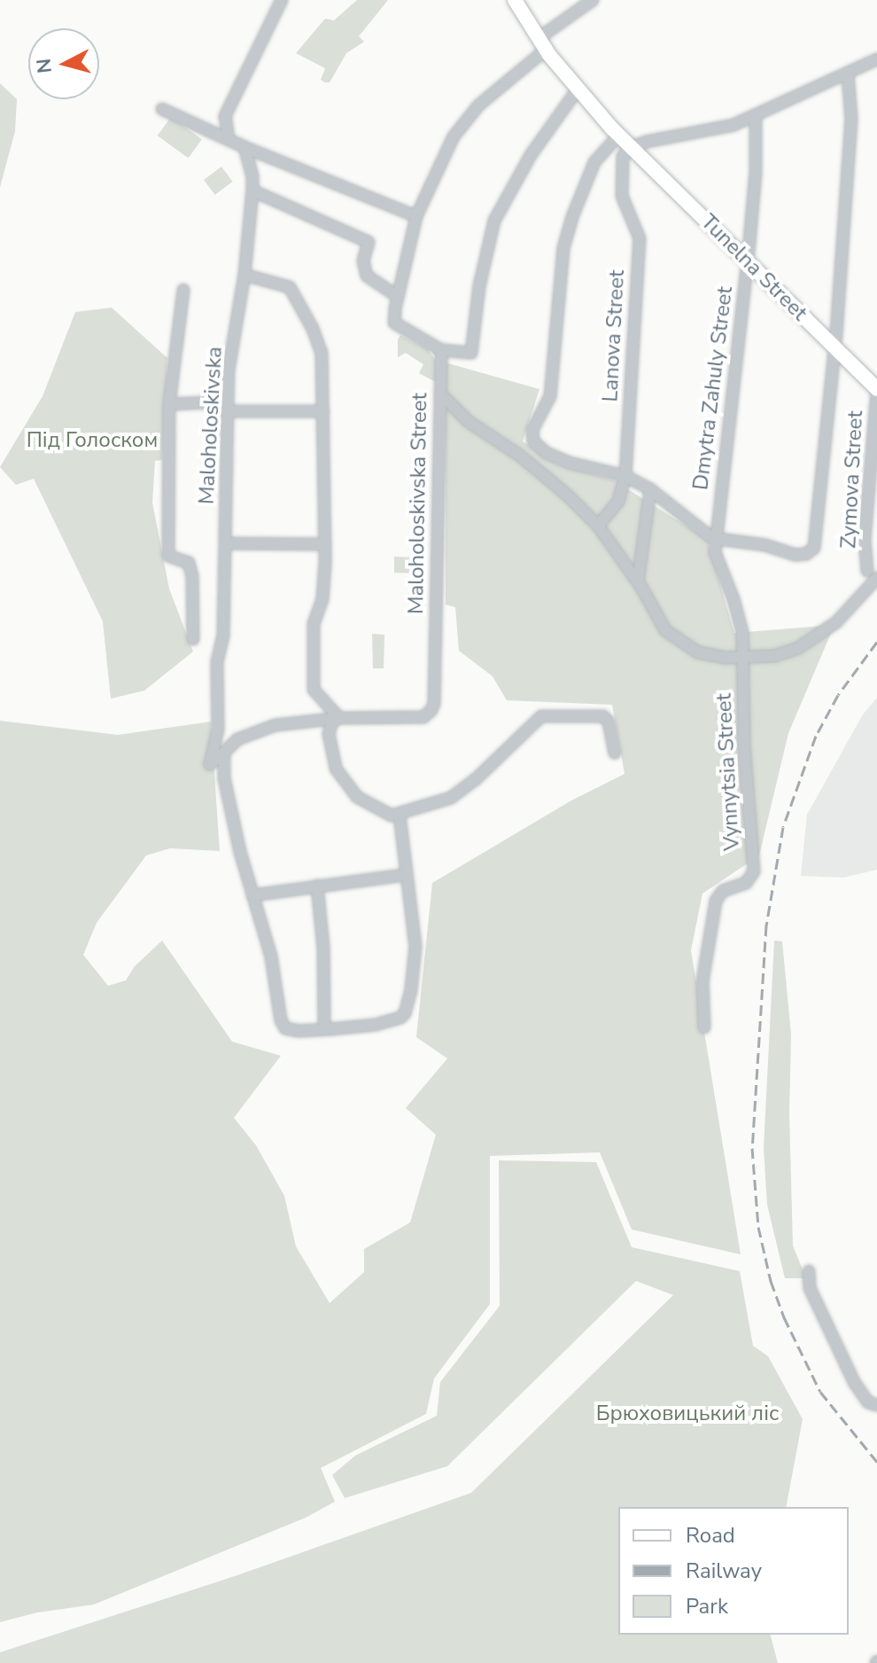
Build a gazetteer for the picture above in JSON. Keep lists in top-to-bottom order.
{
  "streets": {
    "main road": ["Tunelna Street"],
    "street": [
      "Lanova Street",
      "Dmytra Zahuly Street",
      "Maloholoskivska",
      "Zymova Street",
      "Maloholoskivska Street",
      "Vynnytsia Street"
    ]
  },
  "crossings": [
    ["Tunelna Street", "Lanova Street"],
    ["Tunelna Street", "Dmytra Zahuly Street"],
    ["Tunelna Street", "Zymova Street"],
    ["Dmytra Zahuly Street", "Vynnytsia Street"]
  ],
  "parks": ["Під Голоском", "Брюховицький ліс"],
  "legend": ["Road", "Railway", "Park"],
  "north": "left"
}
